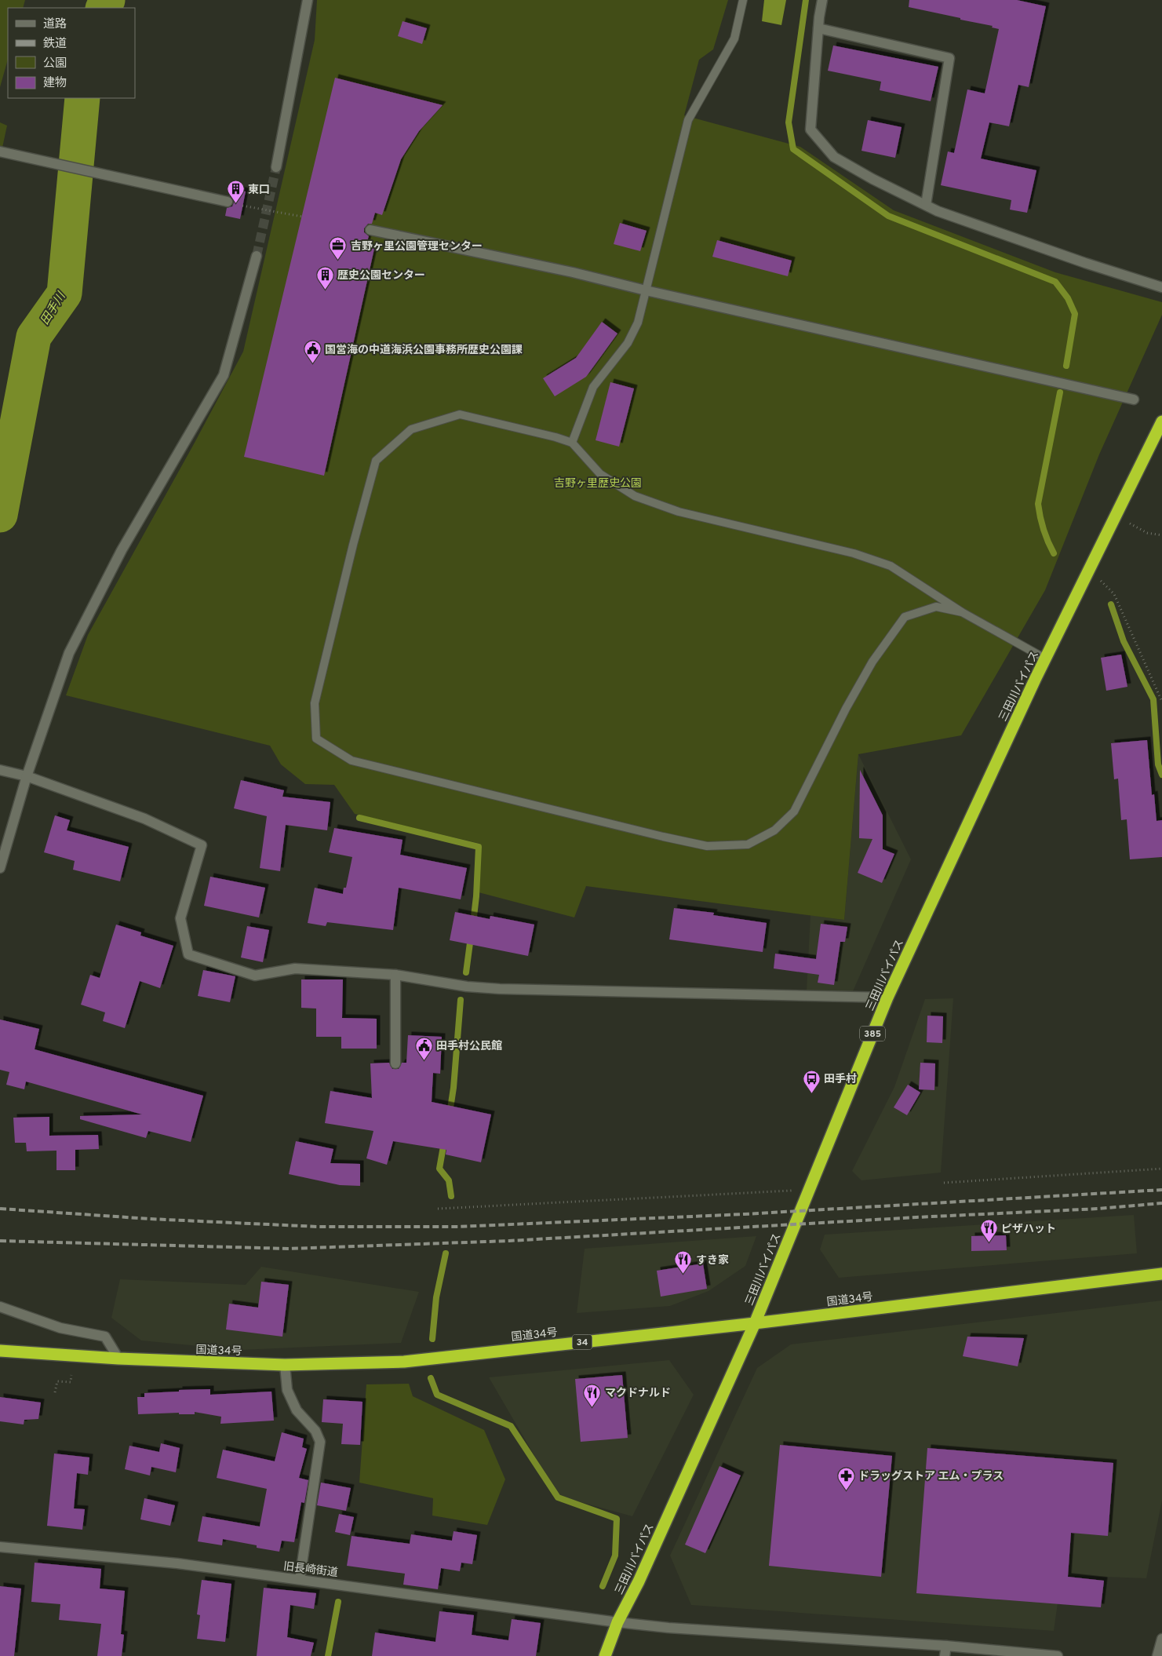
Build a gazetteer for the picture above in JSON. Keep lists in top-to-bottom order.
{
  "streets": {
    "highway": [
      "三田川バイパス",
      "385",
      "国道34号",
      "34"
    ],
    "street": ["旧長崎街道"]
  },
  "crossings": [
    ["三田川バイパス", "国道34号"],
    ["三田川バイパス", "旧長崎街道"]
  ],
  "water": ["田手川"],
  "parks": ["吉野ヶ里歴史公園"],
  "places": {
    "building": ["東口", "歴史公園センター"],
    "office": ["吉野ヶ里公園管理センター"],
    "public building": ["国営海の中道海浜公園事務所歴史公園課", "田手村公民館"],
    "bus stop": ["田手村"],
    "restaurant": ["ピザハット", "すき家", "マクドナルド"],
    "pharmacy": ["ドラッグストア エム・プラス"]
  },
  "legend": [
    "道路",
    "鉄道",
    "公園",
    "建物"
  ]
}
